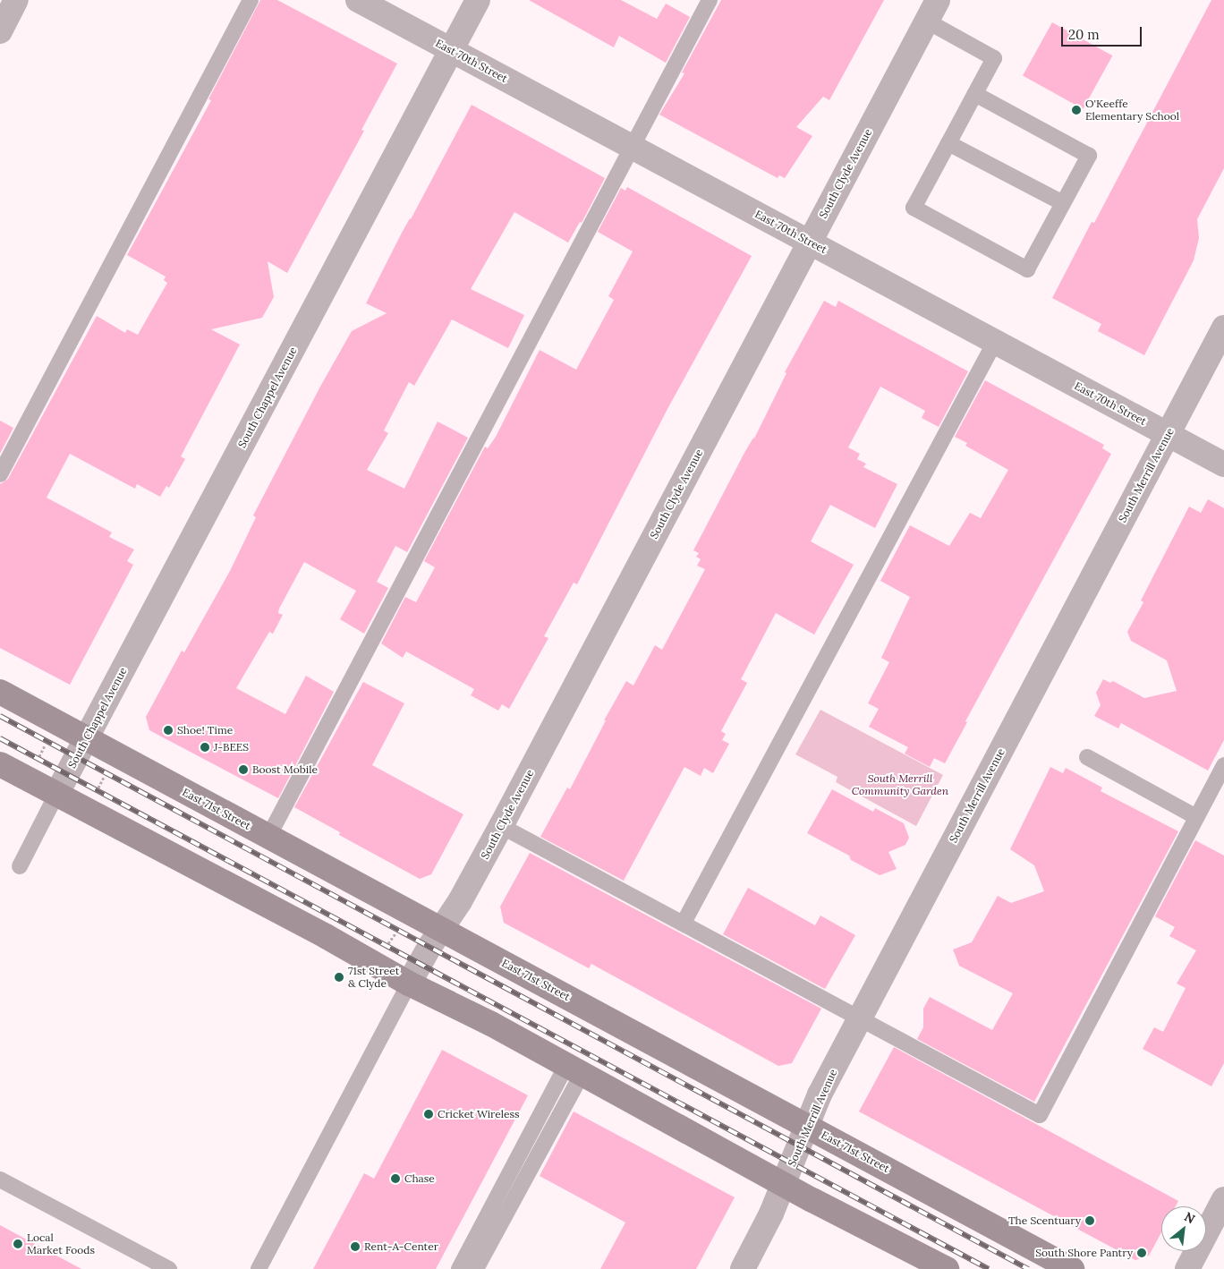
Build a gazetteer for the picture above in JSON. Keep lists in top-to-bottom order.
{
  "streets": {
    "main road": ["East 71st Street"],
    "street": [
      "East 70th Street",
      "South Clyde Avenue",
      "South Chappel Avenue",
      "South Merrill Avenue"
    ]
  },
  "crossings": [
    ["East 70th Street", "South Clyde Avenue"],
    ["East 70th Street", "South Chappel Avenue"],
    ["East 70th Street", "South Merrill Avenue"],
    ["South Clyde Avenue", "East 71st Street"],
    ["South Chappel Avenue", "East 71st Street"],
    ["South Merrill Avenue", "East 71st Street"]
  ],
  "parks": ["South Merrill Community Garden"],
  "places": [
    "O'Keeffe Elementary School",
    "Shoe! Time",
    "J-BEES",
    "Boost Mobile",
    "71st Street & Clyde",
    "Cricket Wireless",
    "Chase",
    "The Scentuary",
    "Local Market Foods",
    "Rent-A-Center",
    "South Shore Pantry"
  ],
  "scale_bar": "20 m",
  "north": "top right"
}
